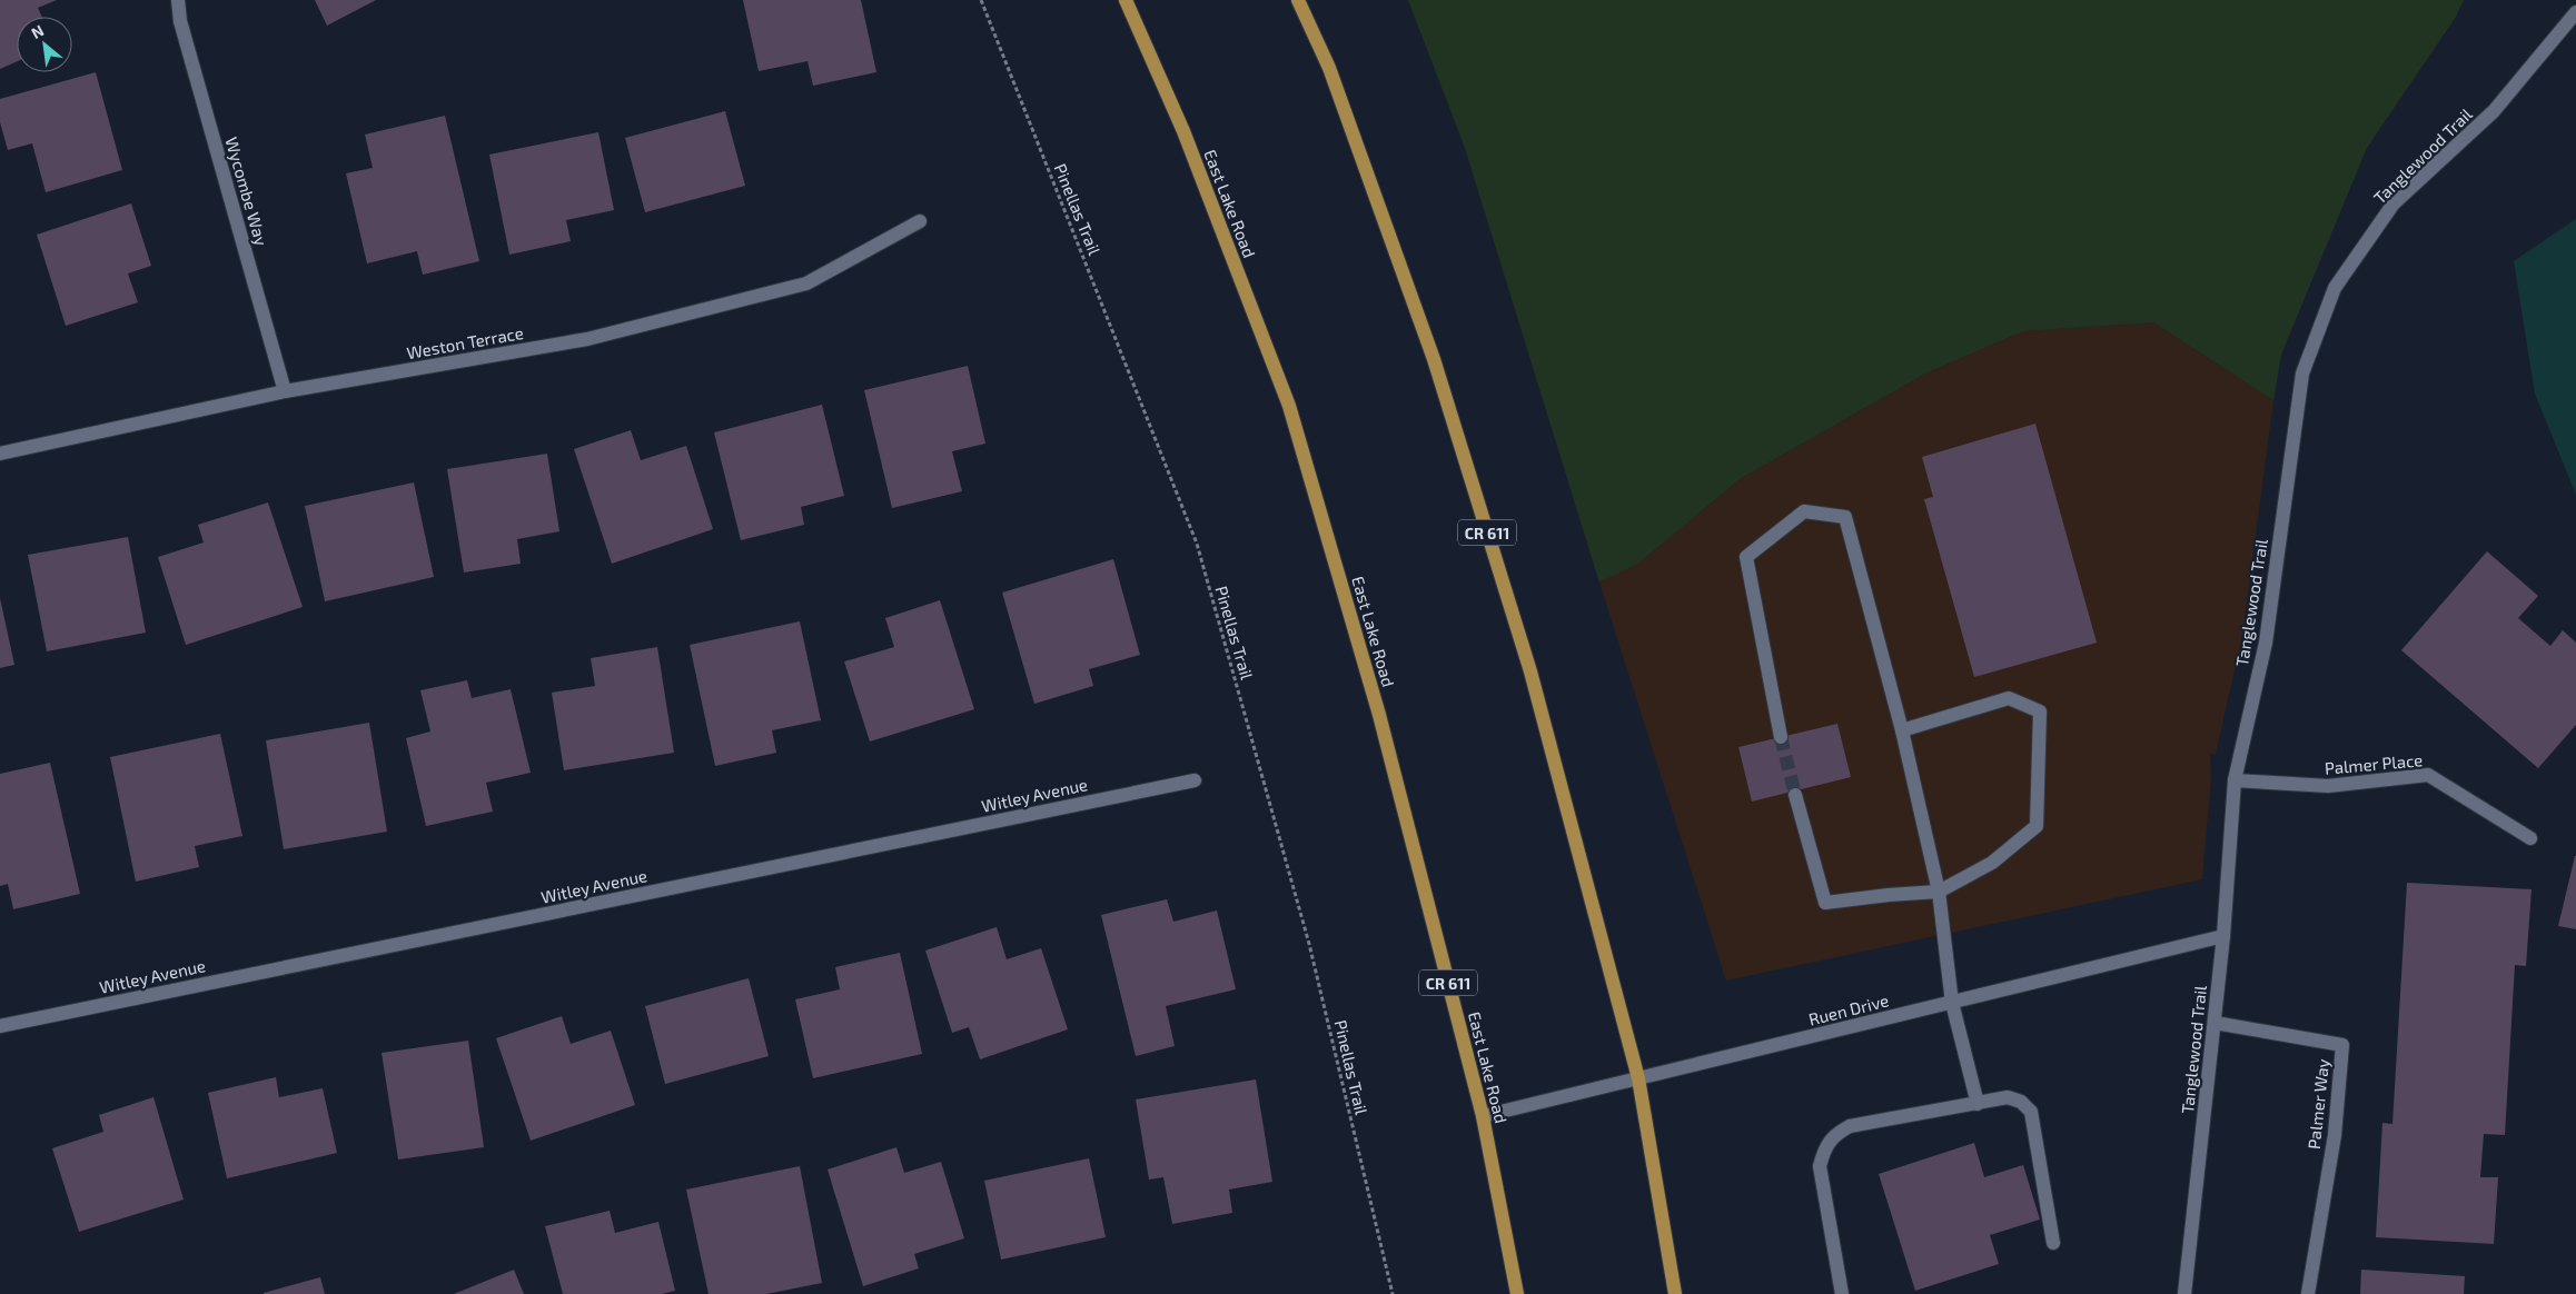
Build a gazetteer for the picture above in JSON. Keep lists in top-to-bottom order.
{
  "streets": {
    "main road": ["East Lake Road", "CR 611"],
    "street": [
      "Tanglewood Trail",
      "Wycombe Way",
      "Weston Terrace",
      "Palmer Place",
      "Witley Avenue",
      "Ruen Drive",
      "Palmer Way"
    ],
    "path": ["Pinellas Trail"]
  },
  "crossings": [
    ["Tanglewood Trail", "Palmer Place"],
    ["Tanglewood Trail", "Ruen Drive"],
    ["Tanglewood Trail", "Palmer Way"],
    ["Wycombe Way", "Weston Terrace"],
    ["East Lake Road", "Ruen Drive"],
    ["CR 611", "Ruen Drive"]
  ],
  "north": "top left"
}
